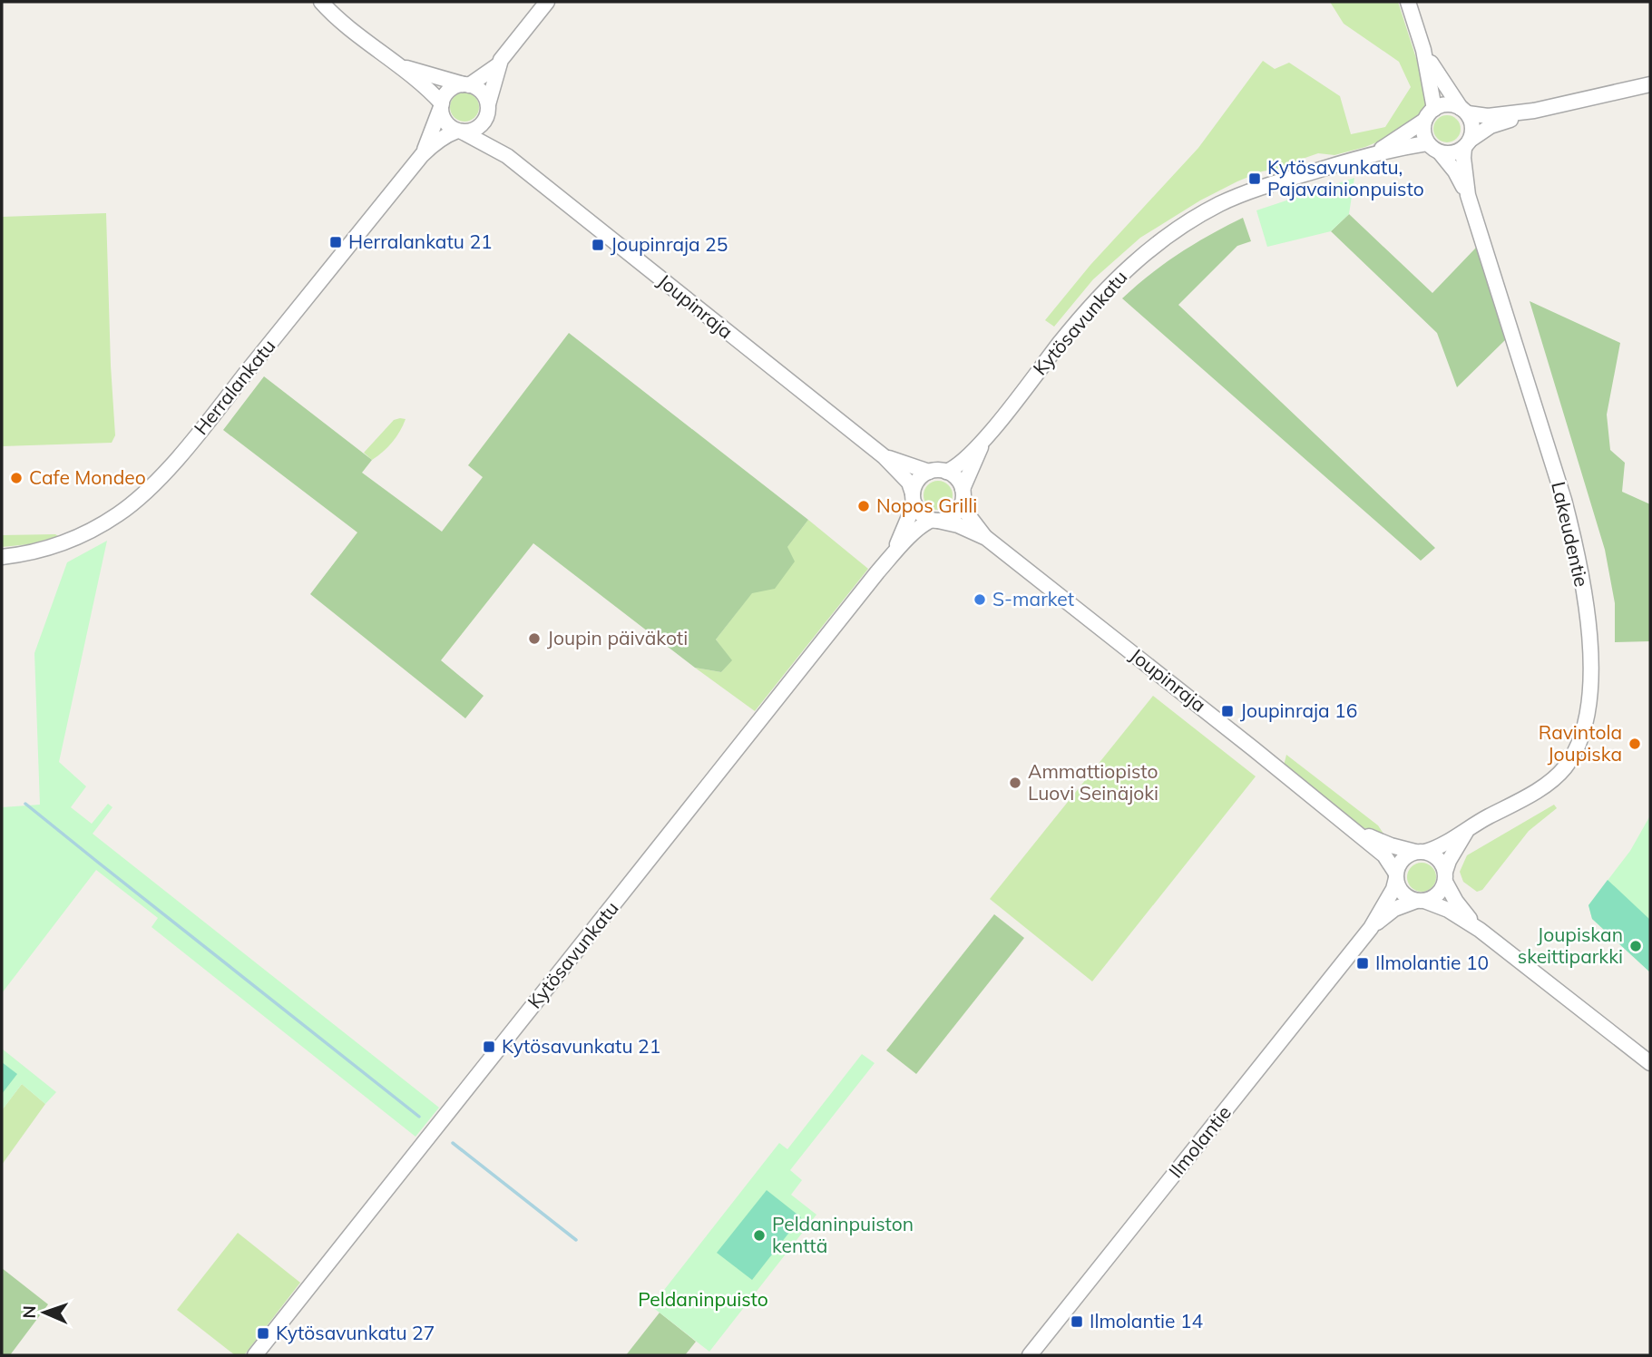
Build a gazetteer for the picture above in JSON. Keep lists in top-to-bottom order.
{
  "streets": {
    "street": [
      "Joupinraja",
      "Kytösavunkatu",
      "Herralankatu",
      "Lakeudentie",
      "Ilmolantie"
    ]
  },
  "crossings": [
    ["Joupinraja", "Kytösavunkatu"],
    ["Joupinraja", "Herralankatu"],
    ["Joupinraja", "Lakeudentie"],
    ["Joupinraja", "Ilmolantie"],
    ["Kytösavunkatu", "Lakeudentie"],
    ["Lakeudentie", "Ilmolantie"]
  ],
  "parks": ["Peldaninpuisto"],
  "places": {
    "transit": [
      "Kytösavunkatu, Pajavainionpuisto",
      "Herralankatu 21",
      "Joupinraja 25",
      "Joupinraja 16",
      "Ilmolantie 10",
      "Kytösavunkatu 21",
      "Ilmolantie 14",
      "Kytösavunkatu 27"
    ],
    "other": [
      "Cafe Mondeo",
      "Nopos Grilli",
      "S-market",
      "Joupin päiväkoti",
      "Ravintola Joupiska",
      "Ammattiopisto Luovi Seinäjoki",
      "Joupiskan skeittiparkki",
      "Peldaninpuiston kenttä"
    ]
  },
  "north": "left"
}
